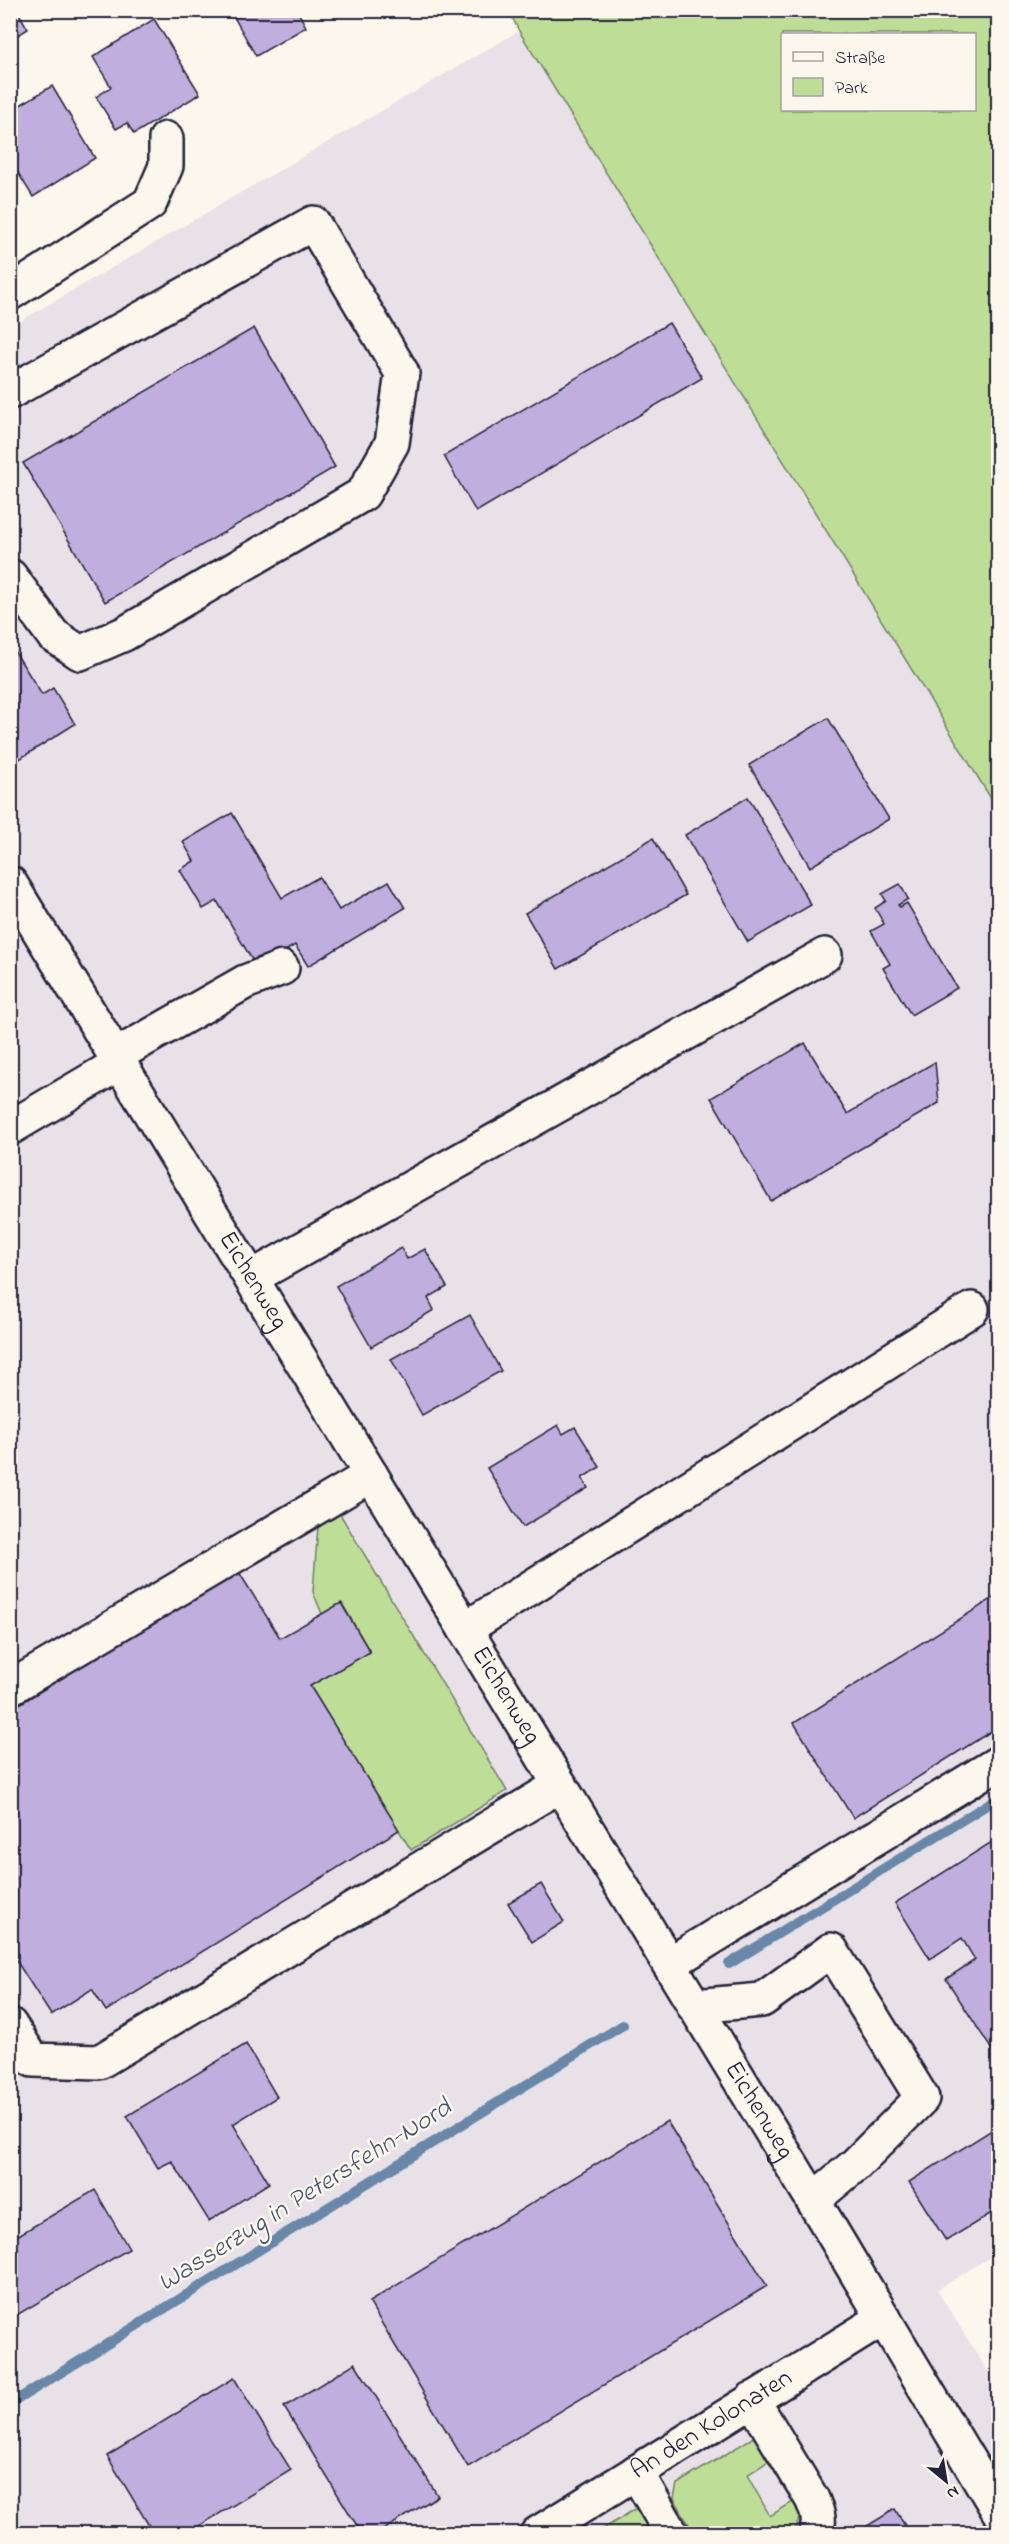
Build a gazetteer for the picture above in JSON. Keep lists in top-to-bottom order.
{
  "streets": {
    "street": ["Eichenweg", "An den Kolonaten"]
  },
  "crossings": [
    ["Eichenweg", "An den Kolonaten"]
  ],
  "water": ["Wasserzug in Petersfehn-Nord"],
  "legend": ["Straße", "Park"],
  "north": "bottom right"
}
